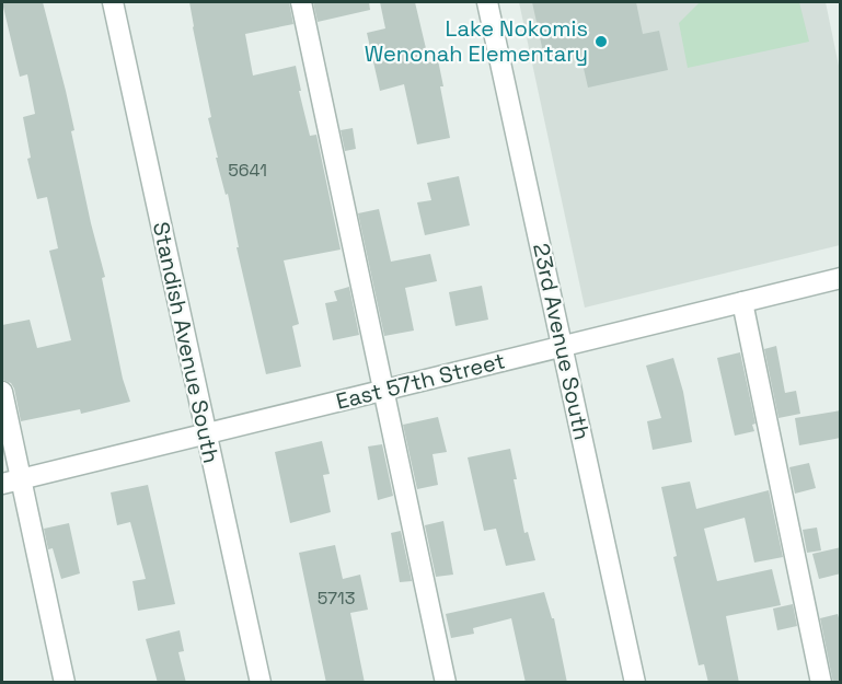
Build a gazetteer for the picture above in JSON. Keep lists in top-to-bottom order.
{
  "streets": {
    "street": ["23rd Avenue South", "Standish Avenue South", "East 57th Street"]
  },
  "crossings": [
    ["23rd Avenue South", "East 57th Street"],
    ["Standish Avenue South", "East 57th Street"]
  ],
  "places": ["Lake Nokomis Wenonah Elementary"],
  "house_numbers": ["5641", "5713"]
}
